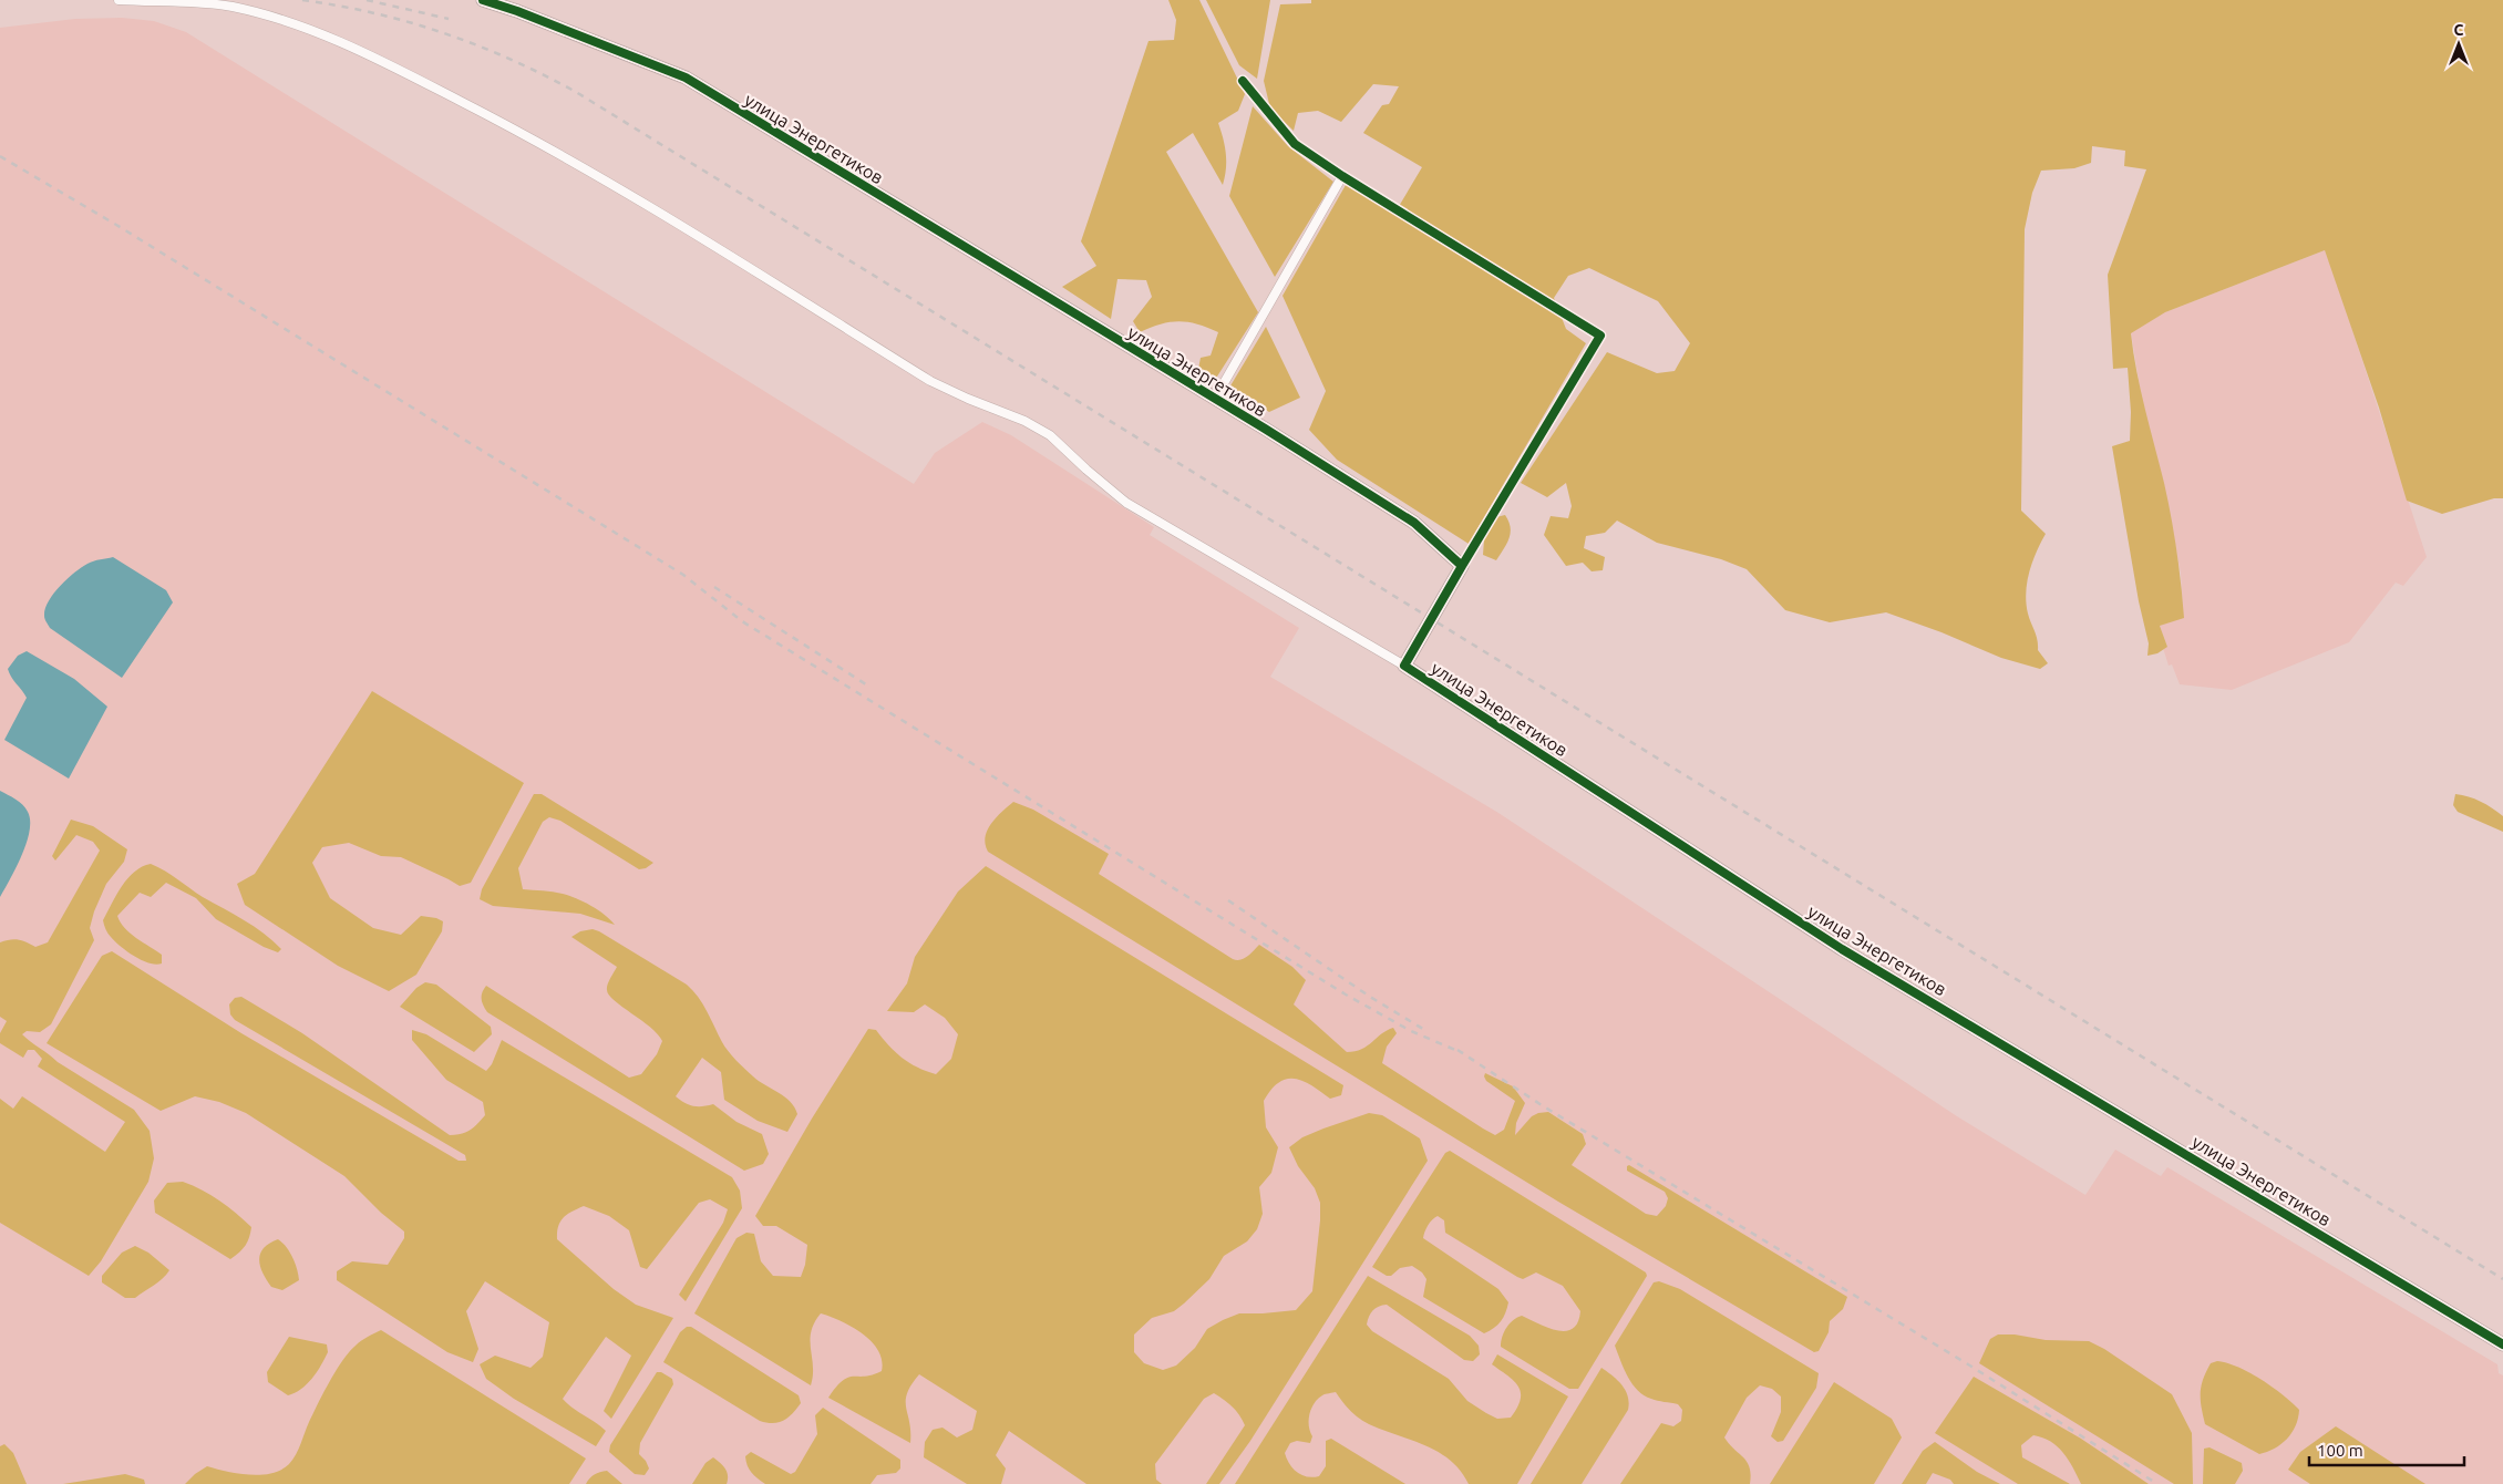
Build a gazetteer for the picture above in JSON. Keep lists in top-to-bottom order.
{
  "streets": {
    "street": ["улица Энергетиков"]
  },
  "scale_bar": "100 m",
  "north": "top"
}
